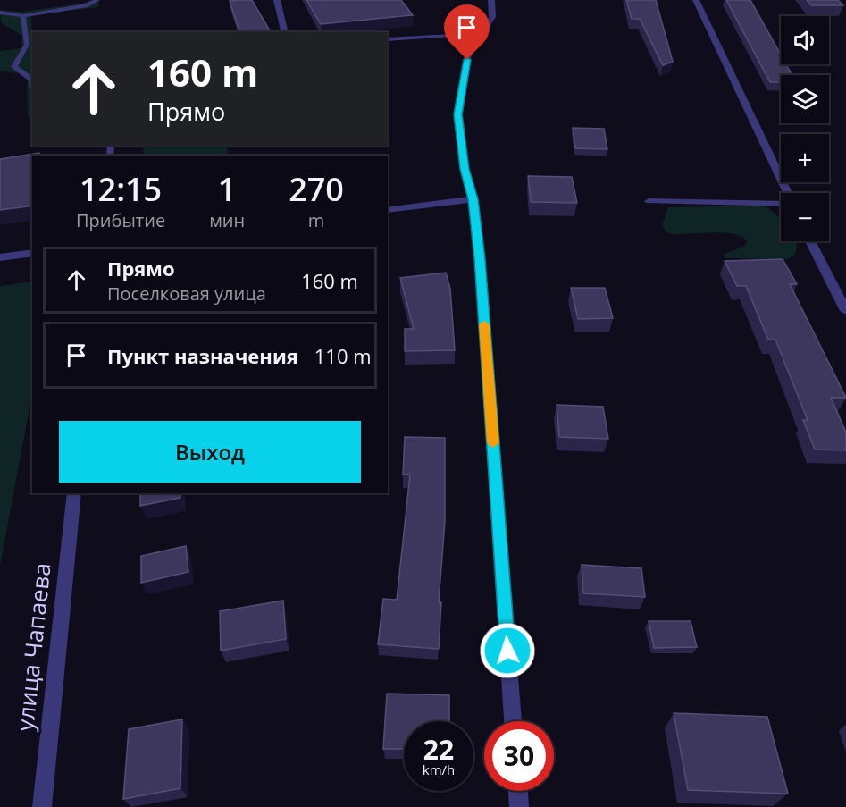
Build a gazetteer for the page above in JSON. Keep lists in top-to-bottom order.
{
  "streets": {
    "street": ["улица Чапаева"]
  },
  "page": {
    "map_buttons": ["+", "−"],
    "turn": ["160 m", "Прямо"],
    "eta": [
      "12:15",
      "Прибытие",
      "1",
      "мин",
      "270",
      "m"
    ],
    "list": [
      {
        "name": "Прямо",
        "note": "Поселковая улица",
        "value": "160 m"
      },
      {
        "name": "Пункт назначения",
        "value": "110 m"
      }
    ],
    "buttons": "Выход",
    "speed": "22 km/h",
    "limit": "30"
  }
}
